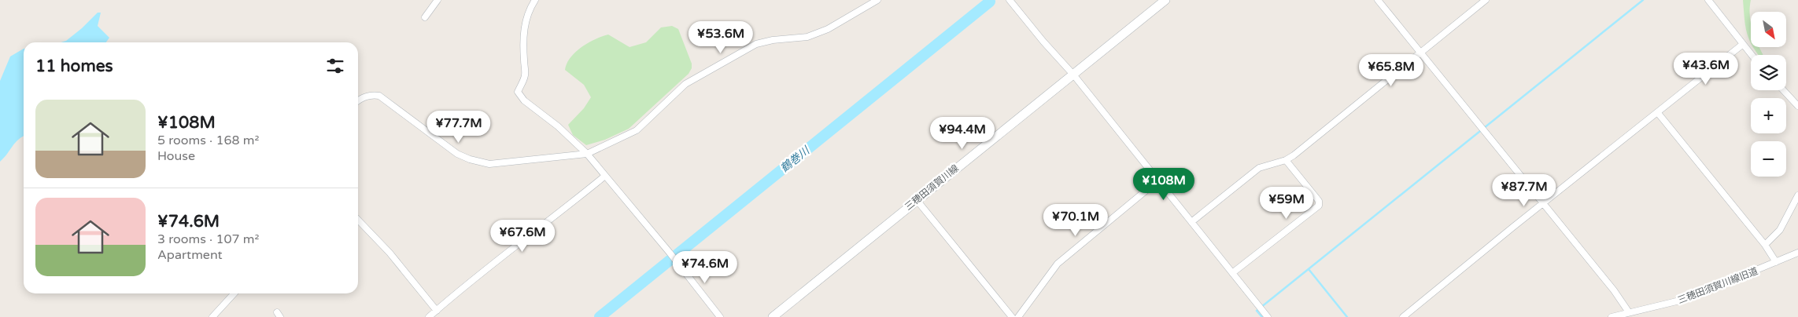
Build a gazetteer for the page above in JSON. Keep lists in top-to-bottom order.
{
  "streets": {
    "main road": ["三穂田須賀川線"],
    "street": ["三穂田須賀川線旧道"]
  },
  "water": ["鶴巻川"],
  "north": "bottom right",
  "page": {
    "map_buttons": ["+", "−"],
    "price": [
      "¥53.6M",
      "¥43.6M",
      "¥65.8M",
      "¥77.7M",
      "¥94.4M",
      "¥108M",
      "¥87.7M",
      "¥59M",
      "¥70.1M",
      "¥67.6M",
      "¥74.6M"
    ],
    "heading": "11 homes",
    "list": [
      {
        "name": "¥108M",
        "note": "5 rooms · 168 m² · House"
      },
      {
        "name": "¥74.6M",
        "note": "3 rooms · 107 m² · Apartment"
      }
    ]
  }
}
